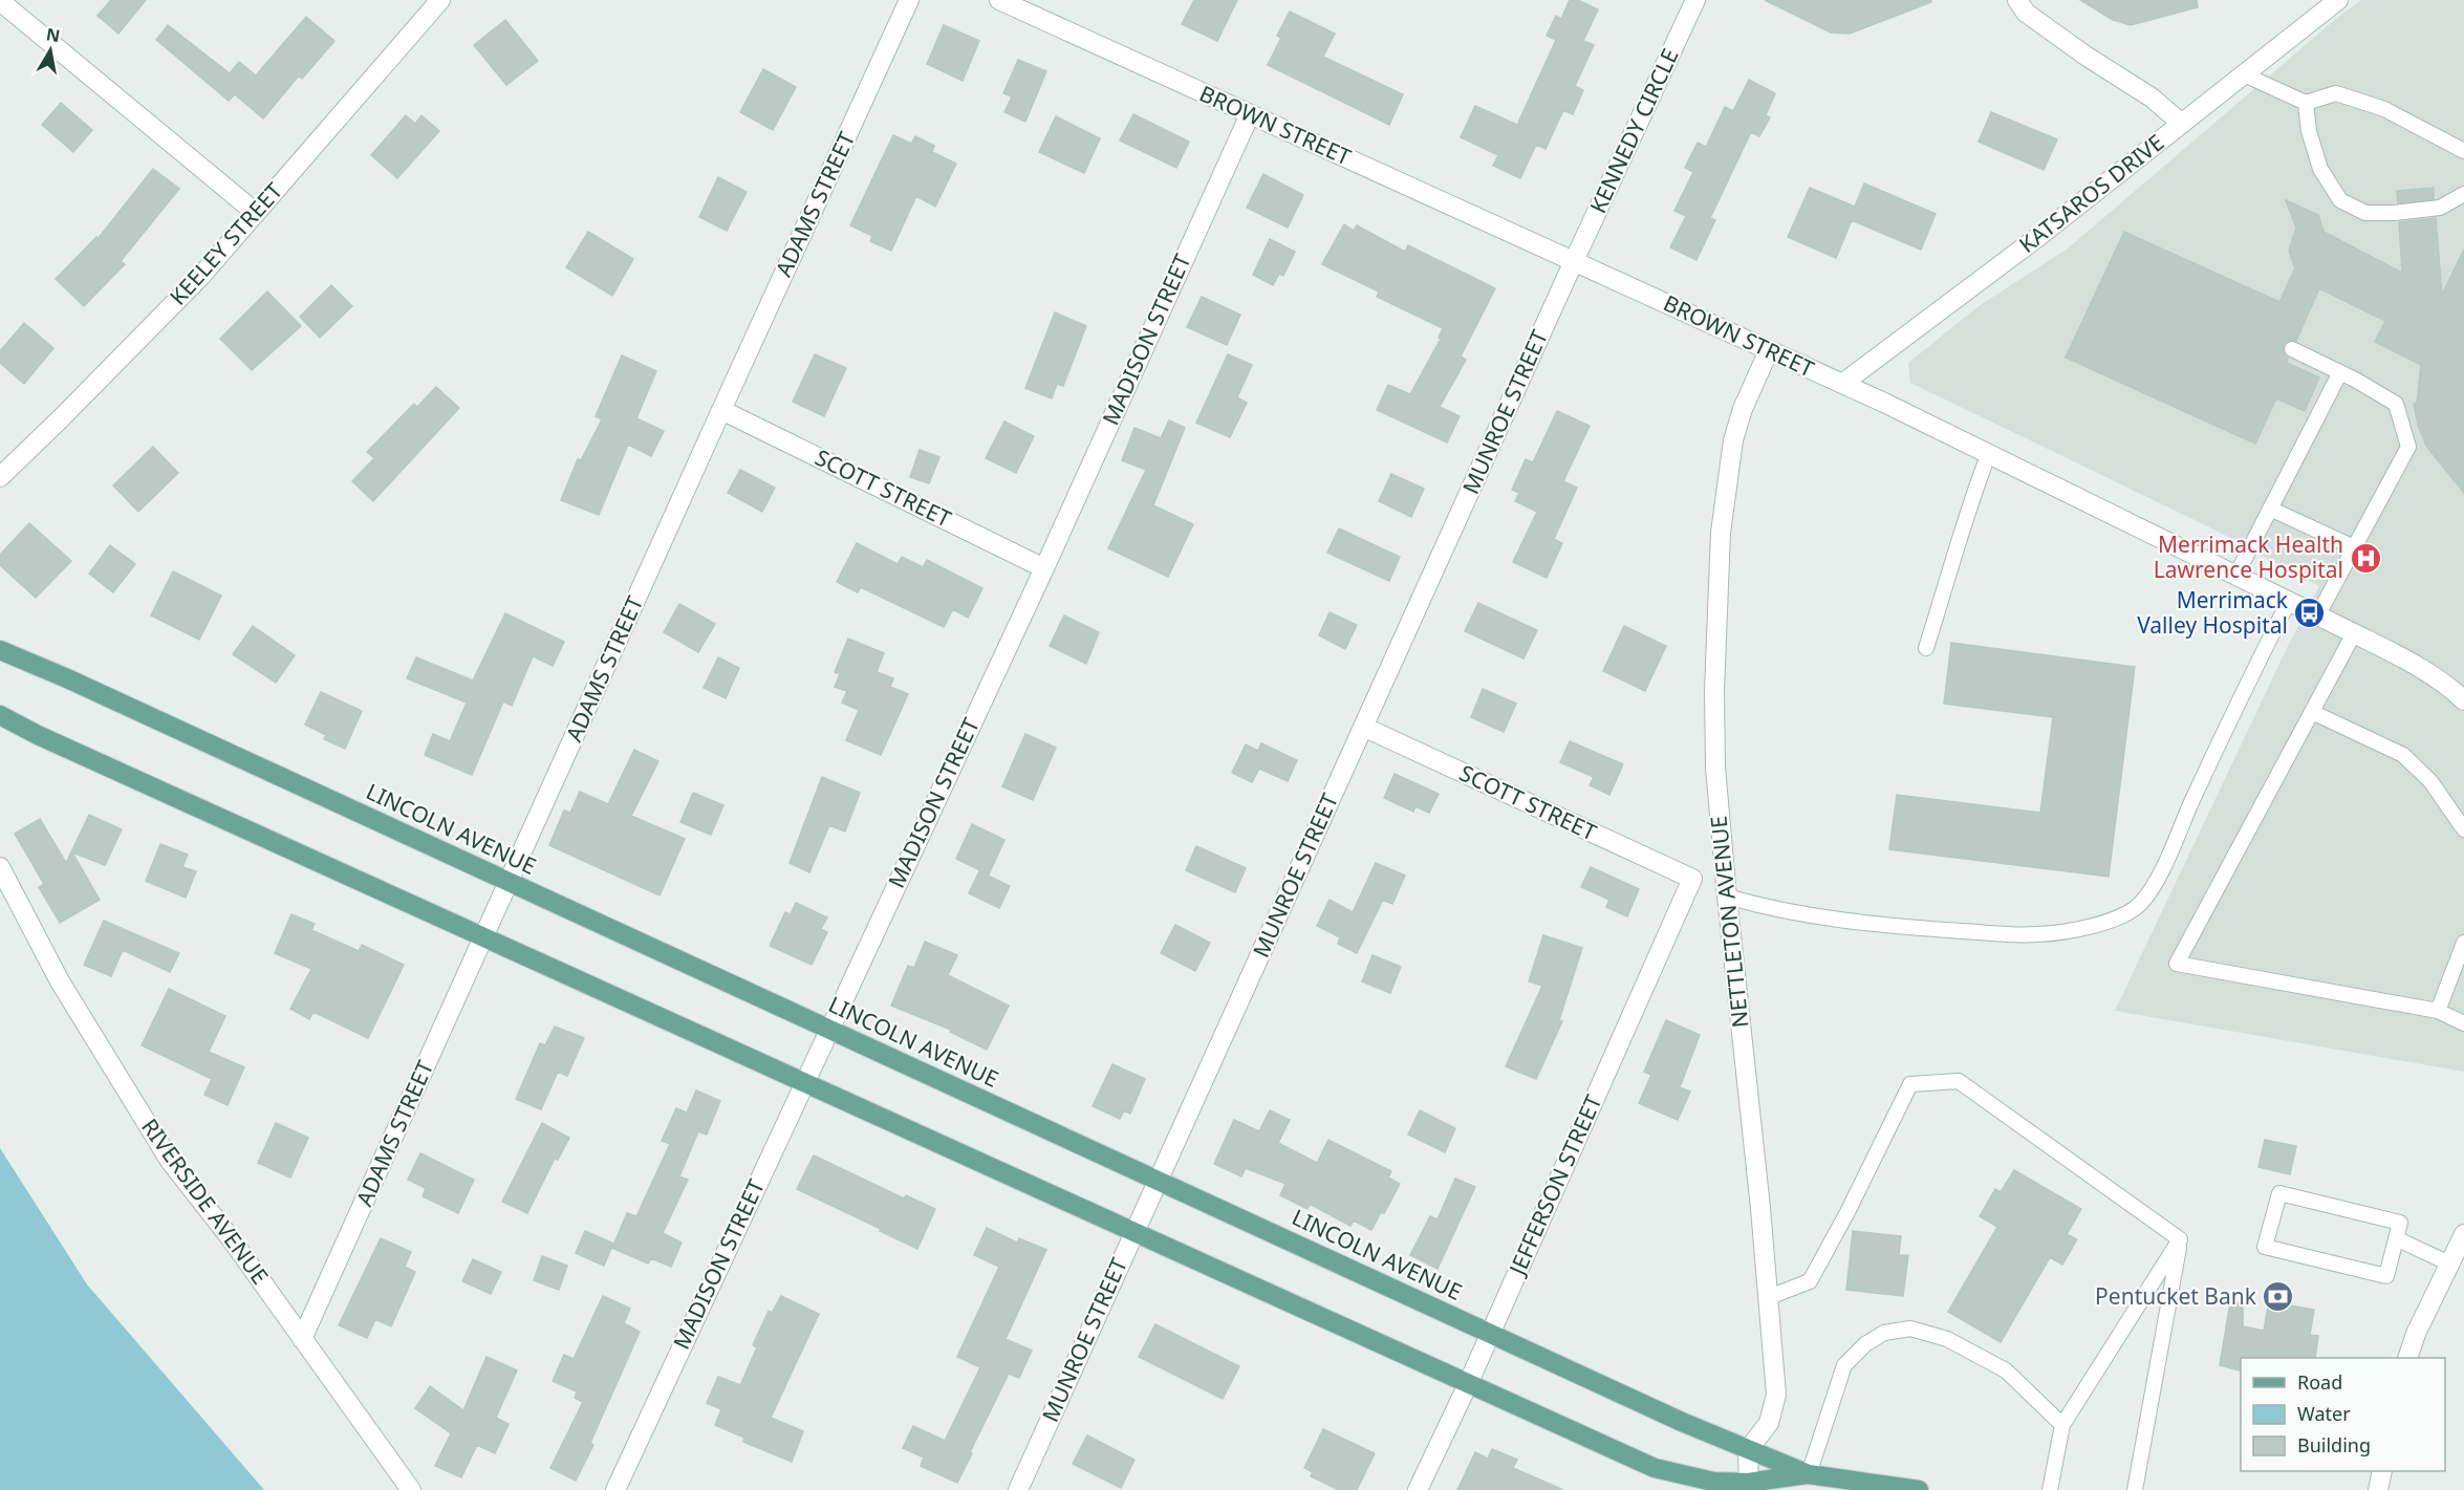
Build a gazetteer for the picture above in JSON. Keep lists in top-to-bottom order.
{
  "streets": {
    "main road": ["LINCOLN AVENUE"],
    "street": [
      "BROWN STREET",
      "KENNEDY CIRCLE",
      "KATSAROS DRIVE",
      "ADAMS STREET",
      "KEELEY STREET",
      "MADISON STREET",
      "MUNROE STREET",
      "SCOTT STREET",
      "NETTLETON AVENUE",
      "JEFFERSON STREET",
      "RIVERSIDE AVENUE"
    ]
  },
  "crossings": [
    ["BROWN STREET", "KENNEDY CIRCLE"],
    ["BROWN STREET", "KATSAROS DRIVE"],
    ["BROWN STREET", "MADISON STREET"],
    ["BROWN STREET", "MUNROE STREET"],
    ["BROWN STREET", "NETTLETON AVENUE"],
    ["KENNEDY CIRCLE", "MUNROE STREET"],
    ["ADAMS STREET", "SCOTT STREET"],
    ["ADAMS STREET", "LINCOLN AVENUE"],
    ["ADAMS STREET", "RIVERSIDE AVENUE"],
    ["MADISON STREET", "SCOTT STREET"],
    ["MADISON STREET", "LINCOLN AVENUE"],
    ["MUNROE STREET", "SCOTT STREET"],
    ["MUNROE STREET", "LINCOLN AVENUE"],
    ["SCOTT STREET", "JEFFERSON STREET"],
    ["LINCOLN AVENUE", "NETTLETON AVENUE"],
    ["LINCOLN AVENUE", "JEFFERSON STREET"]
  ],
  "places": {
    "hospital": ["Merrimack Health Lawrence Hospital"],
    "bus stop": ["Merrimack Valley Hospital"],
    "bank": ["Pentucket Bank"]
  },
  "legend": ["Road", "Water", "Building"],
  "north": "top"
}
